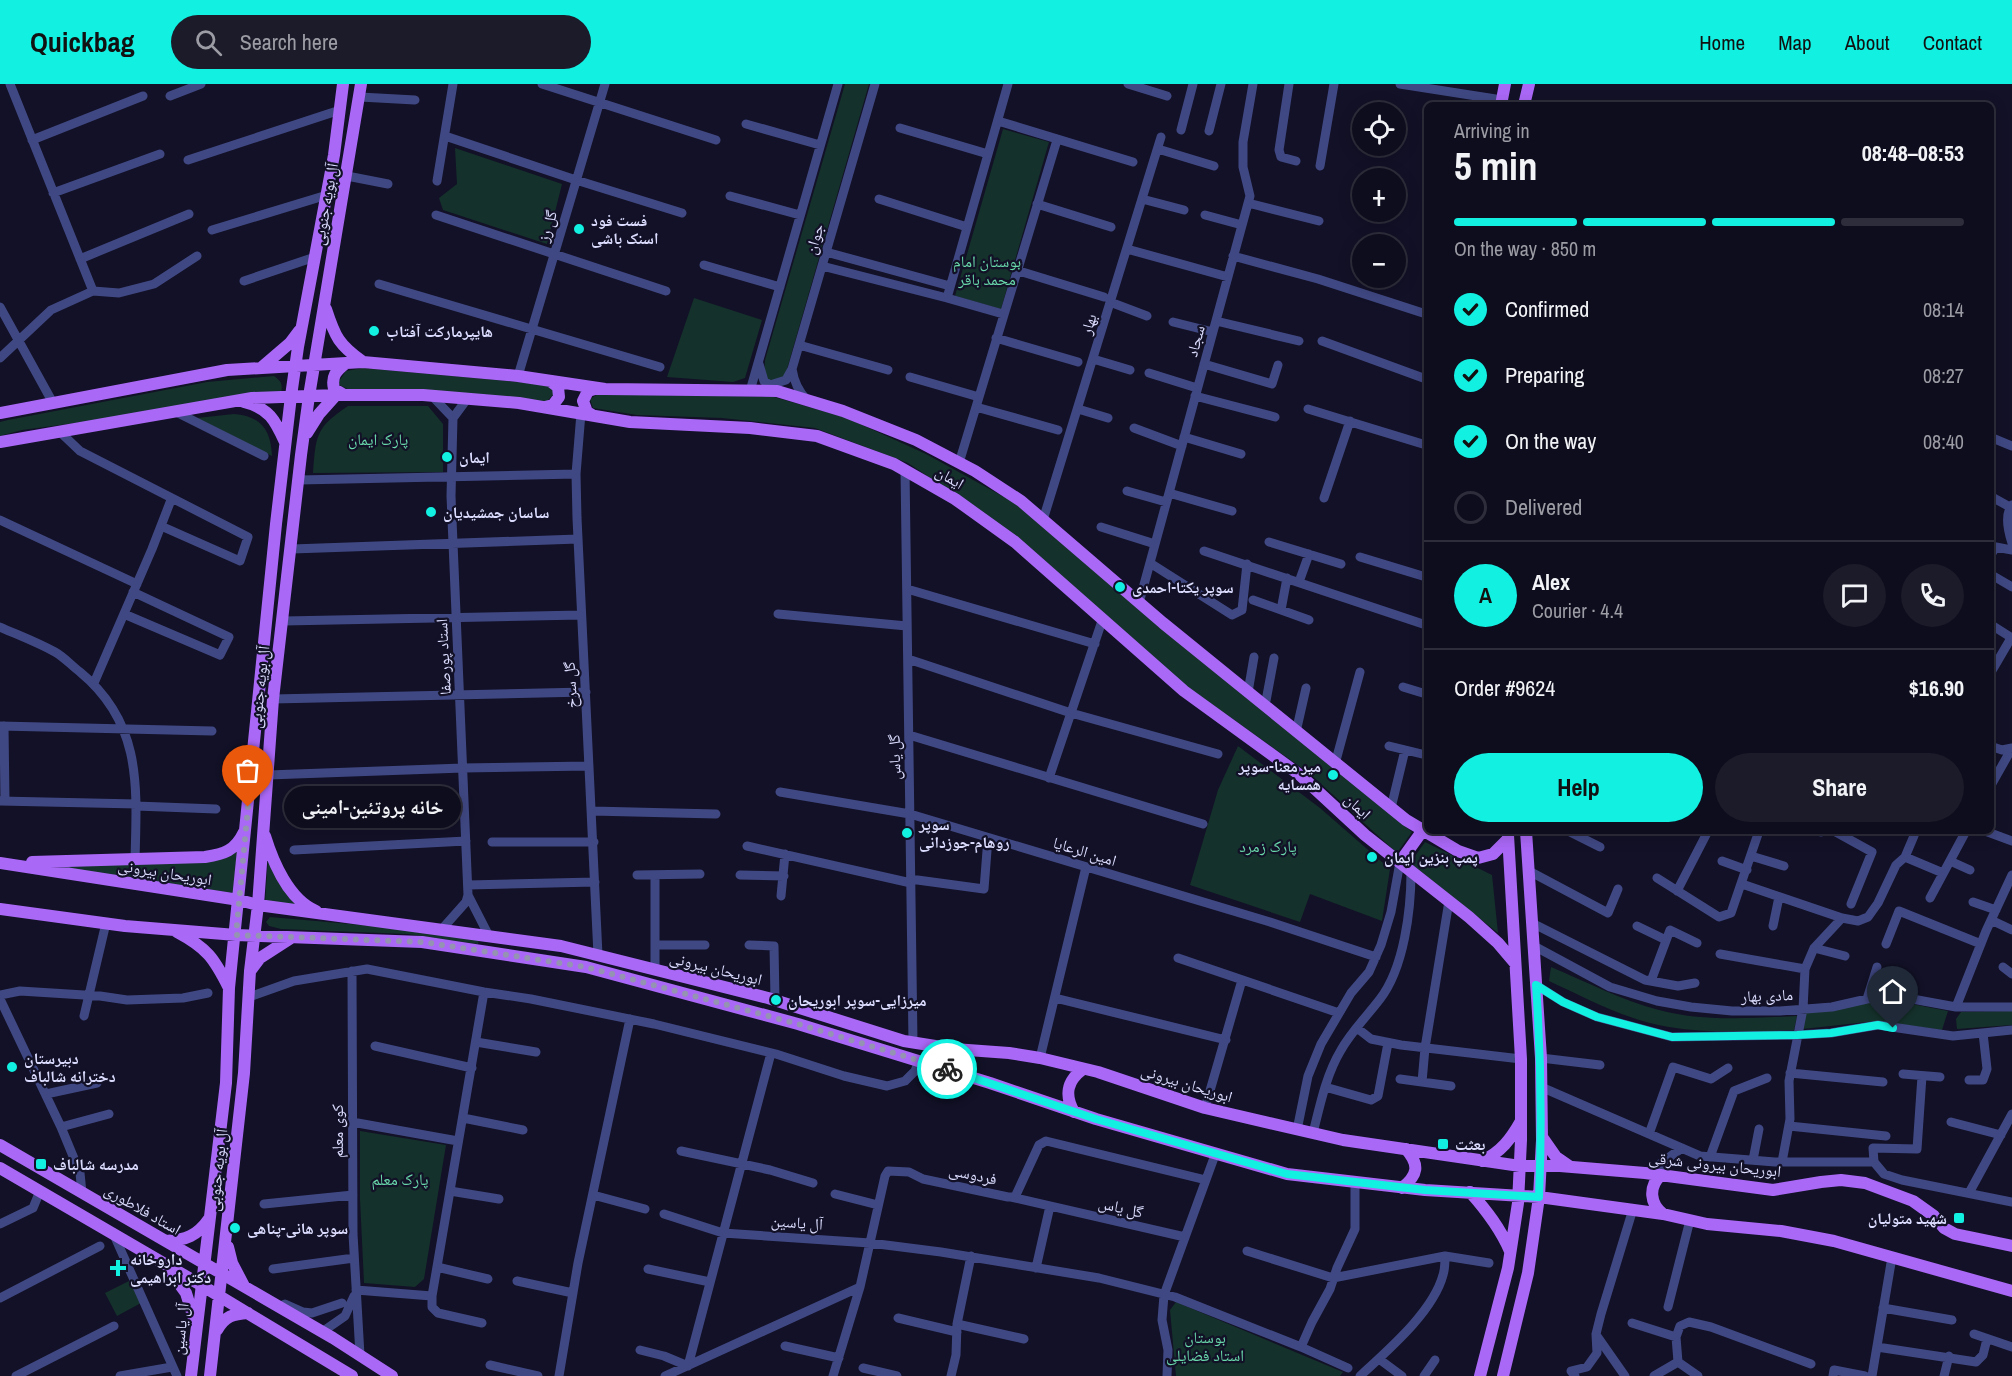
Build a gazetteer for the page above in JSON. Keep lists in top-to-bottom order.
{
  "streets": {
    "main road": [
      "آل بویه جنوبی",
      "ایمان",
      "ابوریحان بیرونی",
      "ابوریحان بیرونی شرقی",
      "استاد فلاطوری",
      "آل یاسین"
    ],
    "street": [
      "گل رز",
      "جوان",
      "بهار",
      "سجاد",
      "استاد پورصفا",
      "گل سرخ",
      "گل یاس",
      "امین الرعایا",
      "مادی بهار",
      "کوی معلم",
      "فردوسی"
    ]
  },
  "crossings": [
    ["آل بویه جنوبی", "ایمان"],
    ["آل بویه جنوبی", "ابوریحان بیرونی"],
    ["آل بویه جنوبی", "استاد فلاطوری"],
    ["آل بویه جنوبی", "آل یاسین"],
    ["گل رز", "ایمان"],
    ["جوان", "ایمان"],
    ["بهار", "ایمان"],
    ["سجاد", "ایمان"],
    ["ایمان", "گل سرخ"],
    ["ایمان", "گل یاس"],
    ["گل سرخ", "ابوریحان بیرونی"],
    ["گل یاس", "امین الرعایا"],
    ["گل یاس", "ابوریحان بیرونی"],
    ["گل یاس", "فردوسی"],
    ["ابوریحان بیرونی", "ابوریحان بیرونی شرقی"],
    ["کوی معلم", "استاد فلاطوری"],
    ["فردوسی", "آل یاسین"]
  ],
  "parks": [
    "بوستان امام محمد باقر",
    "پارک ایمان",
    "پارک زمرد",
    "پارک معلم",
    "بوستان استاد فضایلی"
  ],
  "places": {
    "other": [
      "فست فود اسنک باشی",
      "هایپرمارکت آفتاب",
      "ایمان",
      "ساسان جمشیدیان",
      "سوپر یکتا-احمدی",
      "میر معنا-سوپر همسایه",
      "خانه پروتئین-امینی",
      "سوپر روهام-جوزدانی",
      "پمپ بنزین ایمان",
      "میرزایی-سوپر ابوریحان",
      "دبیرستان دخترانه شالباف",
      "سوپر هانی-پناهی"
    ],
    "transit": ["بعثت", "مدرسه شالباف", "شهید متولیان"],
    "health": ["داروخانه دکتر ابراهیمی"]
  },
  "page": {
    "header": "Quickbag",
    "search": "Search here",
    "nav": [
      "Home",
      "Map",
      "About",
      "Contact"
    ],
    "map_buttons": ["+", "−"],
    "heading": ["5 min", "Arriving in", "08:48–08:53"],
    "panel": [
      "Alex",
      "Courier · 4.4",
      "Order #9624",
      "$16.90"
    ],
    "bar": "On the way · 850 m",
    "list": [
      ["Confirmed", "08:14"],
      ["Preparing", "08:27"],
      ["On the way", "08:40"],
      "Delivered"
    ],
    "round": "A",
    "buttons": ["Help", "Share"],
    "bubble": "خانه پروتئین-امینی"
  }
}
